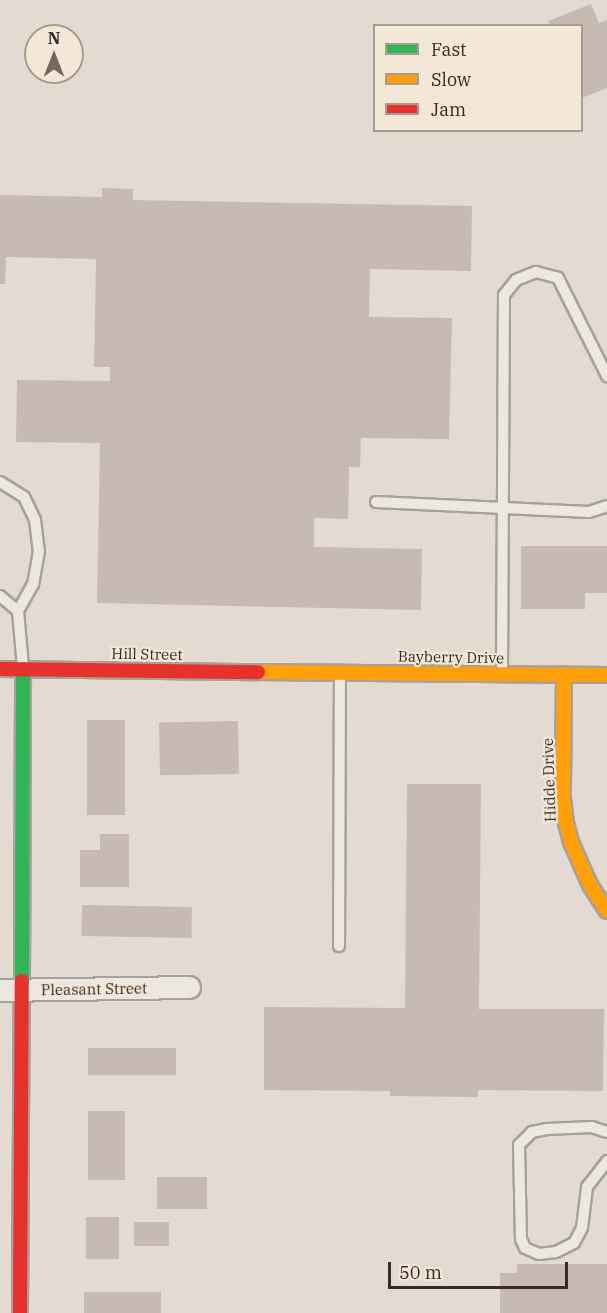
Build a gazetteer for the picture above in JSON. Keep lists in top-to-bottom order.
{
  "streets": {
    "street": [
      "Hill Street",
      "Bayberry Drive",
      "Hidde Drive",
      "Pleasant Street"
    ]
  },
  "crossings": [
    ["Hill Street", "Bayberry Drive"],
    ["Bayberry Drive", "Hidde Drive"]
  ],
  "legend": ["Fast", "Slow", "Jam"],
  "scale_bar": "50 m",
  "north": "top"
}
